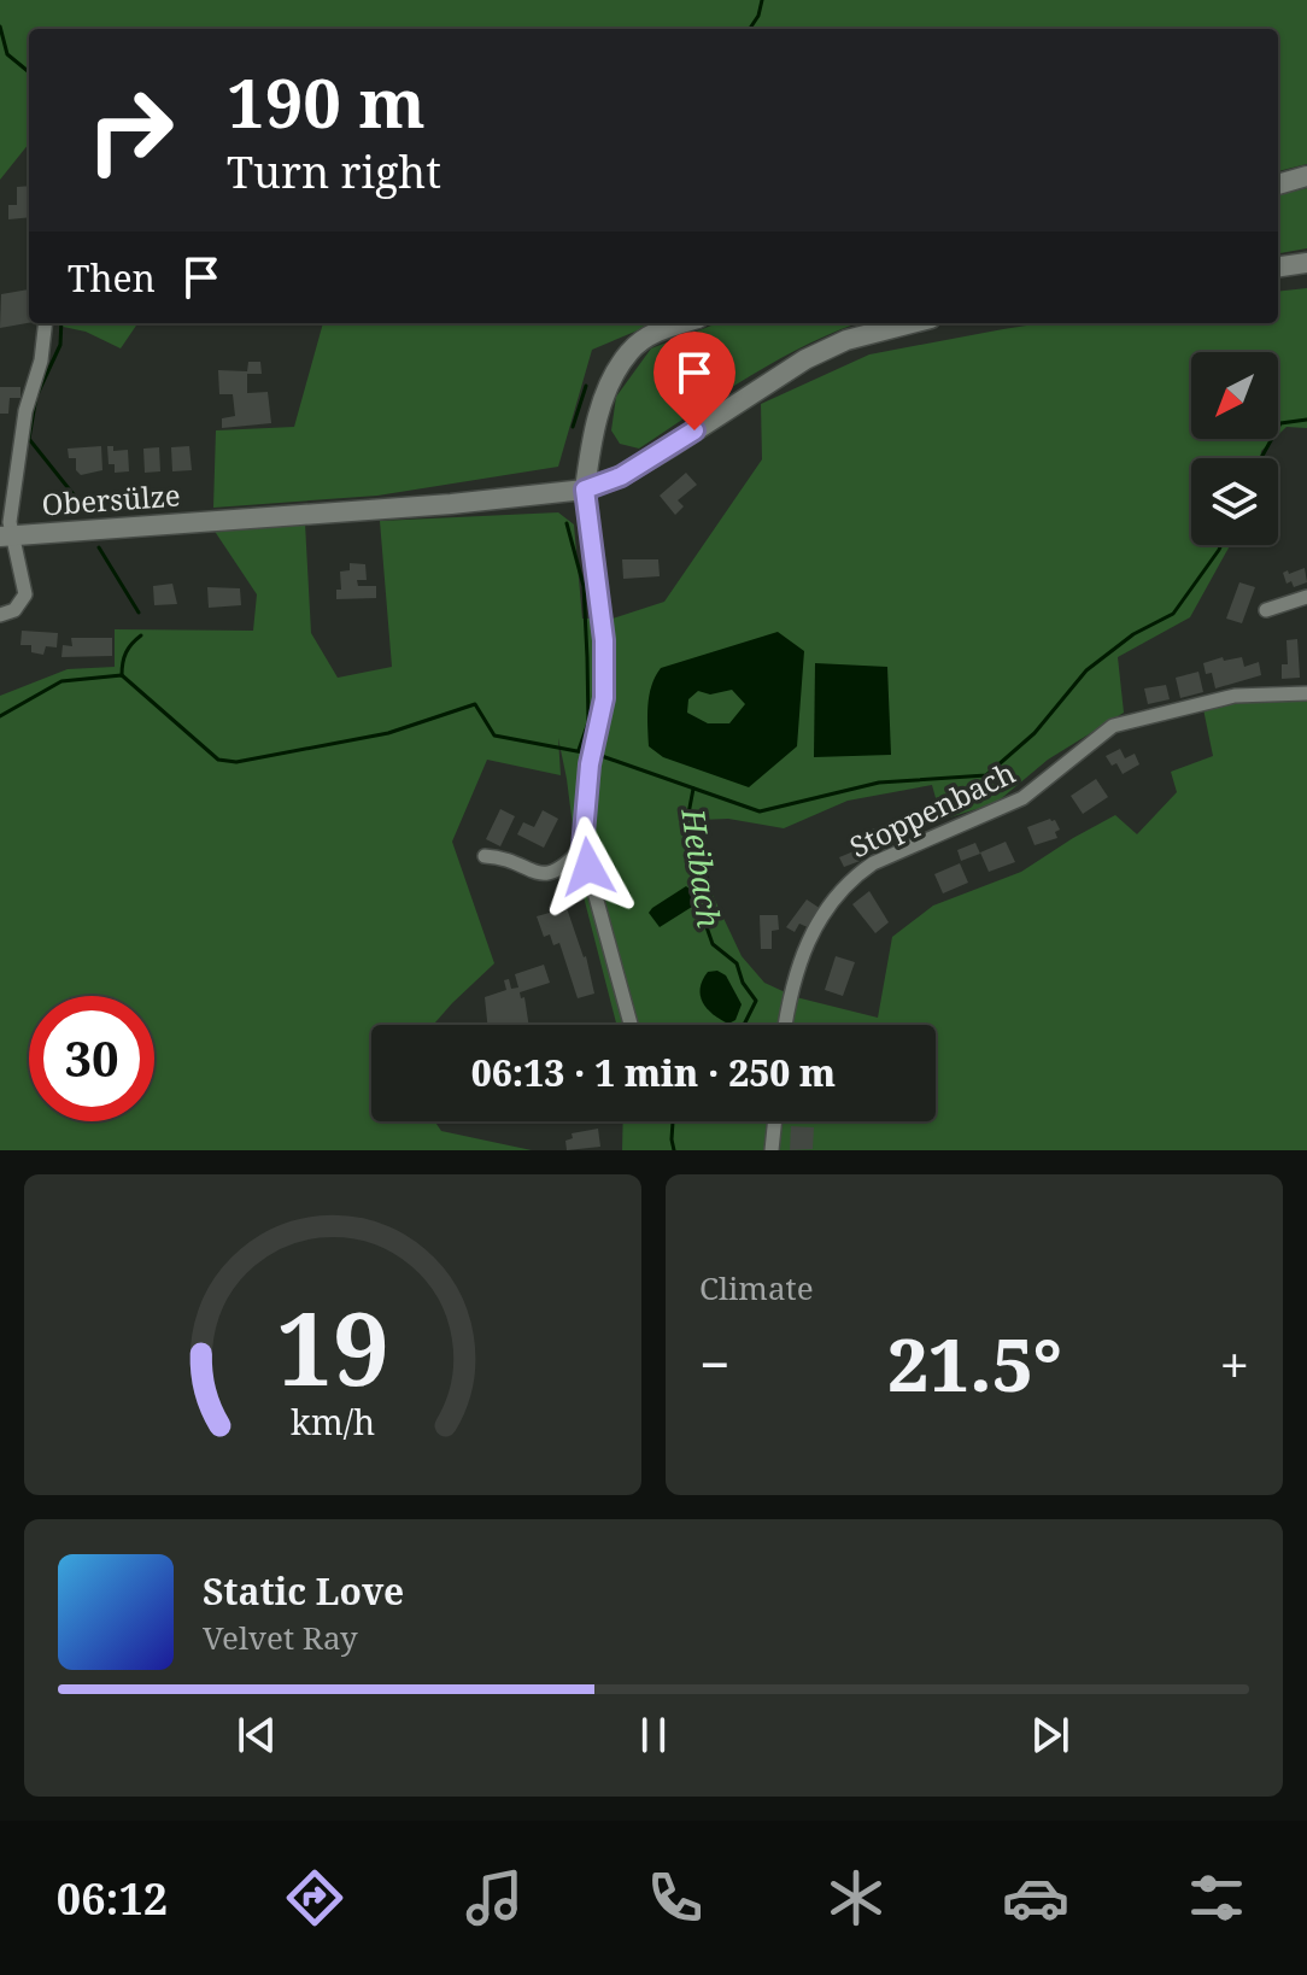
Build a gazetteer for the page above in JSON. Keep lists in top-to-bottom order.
{
  "streets": {
    "main road": ["Obersülze"],
    "street": ["Stoppenbach"]
  },
  "water": ["Heibach"],
  "north": "bottom left",
  "page": {
    "turn": ["190 m", "Turn right"],
    "then": "Then",
    "limit": "30",
    "trip": "06:13 · 1 min · 250 m",
    "tile": "Climate",
    "heat": ["−", "21.5°", "+"],
    "song": ["Static Love", "Velvet Ray"],
    "tabs": "06:12",
    "gauge": ["19", "km/h"]
  }
}
